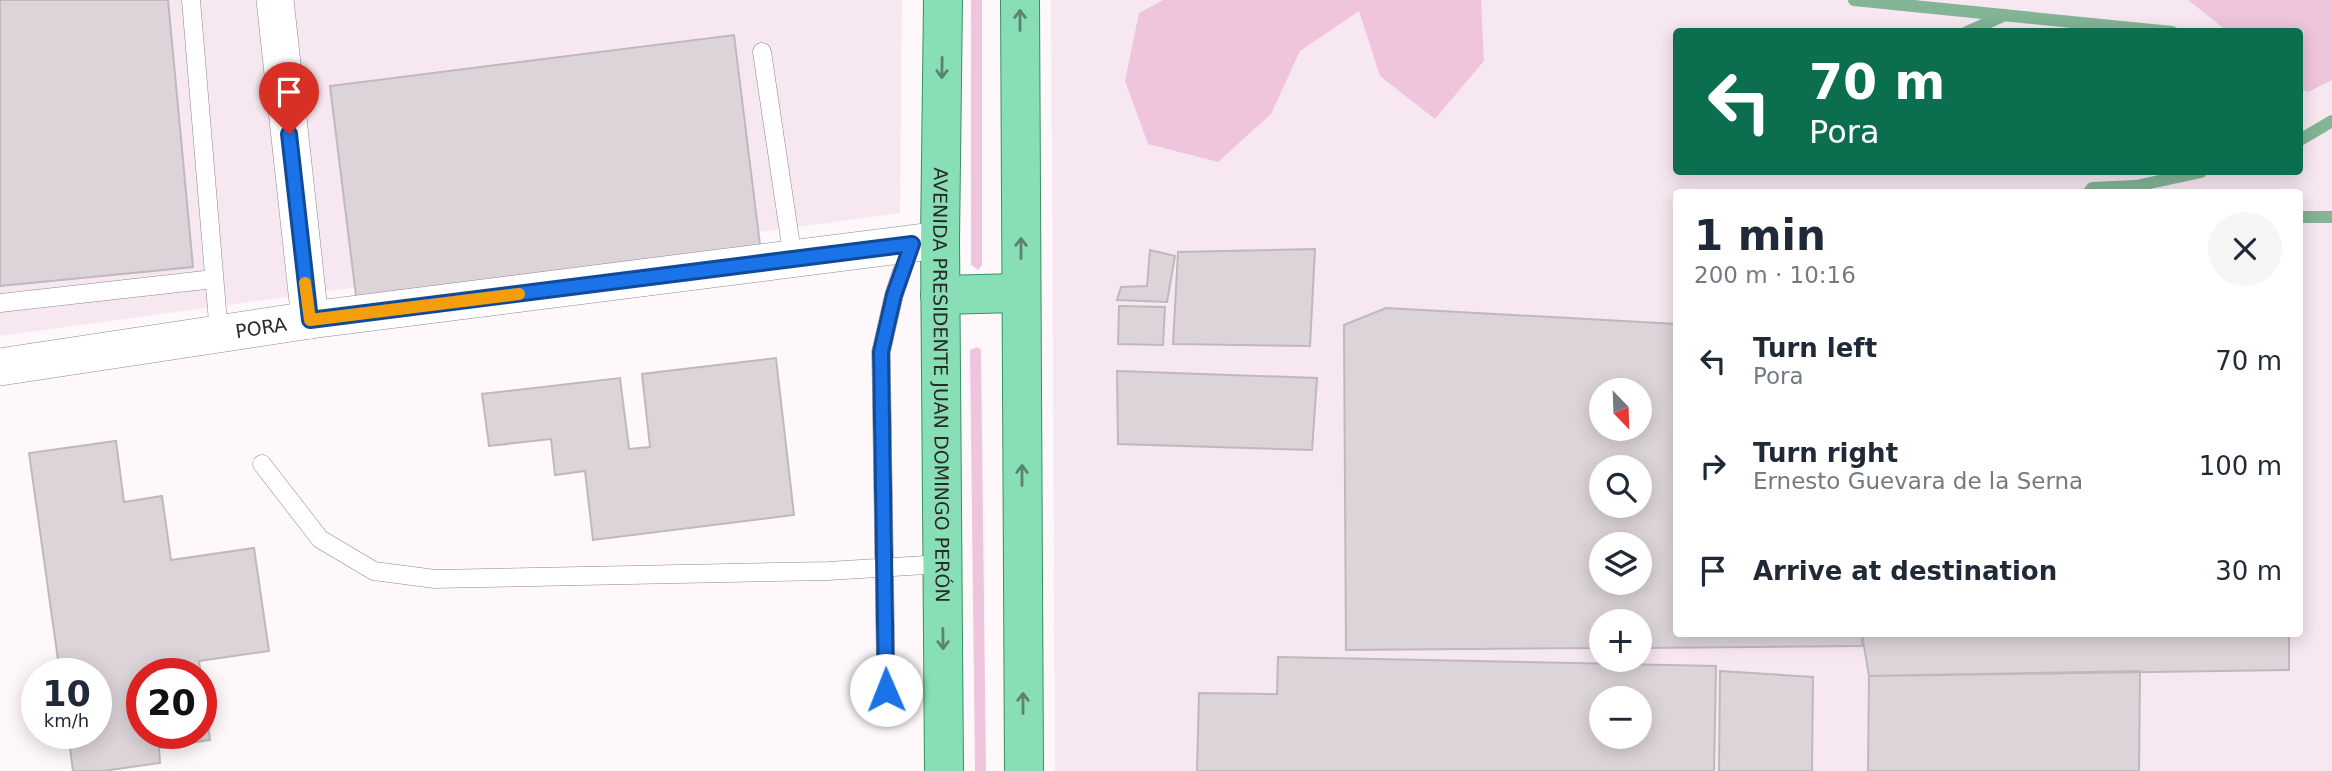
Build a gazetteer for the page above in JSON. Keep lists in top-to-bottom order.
{
  "streets": {
    "main road": ["AVENIDA PRESIDENTE JUAN DOMINGO PERÓN"],
    "street": ["PORA"]
  },
  "crossings": [
    ["PORA", "AVENIDA PRESIDENTE JUAN DOMINGO PERÓN"]
  ],
  "north": "bottom right",
  "page": {
    "turn": ["70 m", "Pora"],
    "heading": ["1 min", "200 m · 10:16"],
    "list": [
      {
        "name": "Turn left",
        "note": "Pora",
        "value": "70 m"
      },
      {
        "name": "Turn right",
        "note": "Ernesto Guevara de la Serna",
        "value": "100 m"
      },
      {
        "name": "Arrive at destination",
        "value": "30 m"
      }
    ],
    "map_buttons": ["+", "−"],
    "speed": "10 km/h",
    "limit": "20"
  }
}
